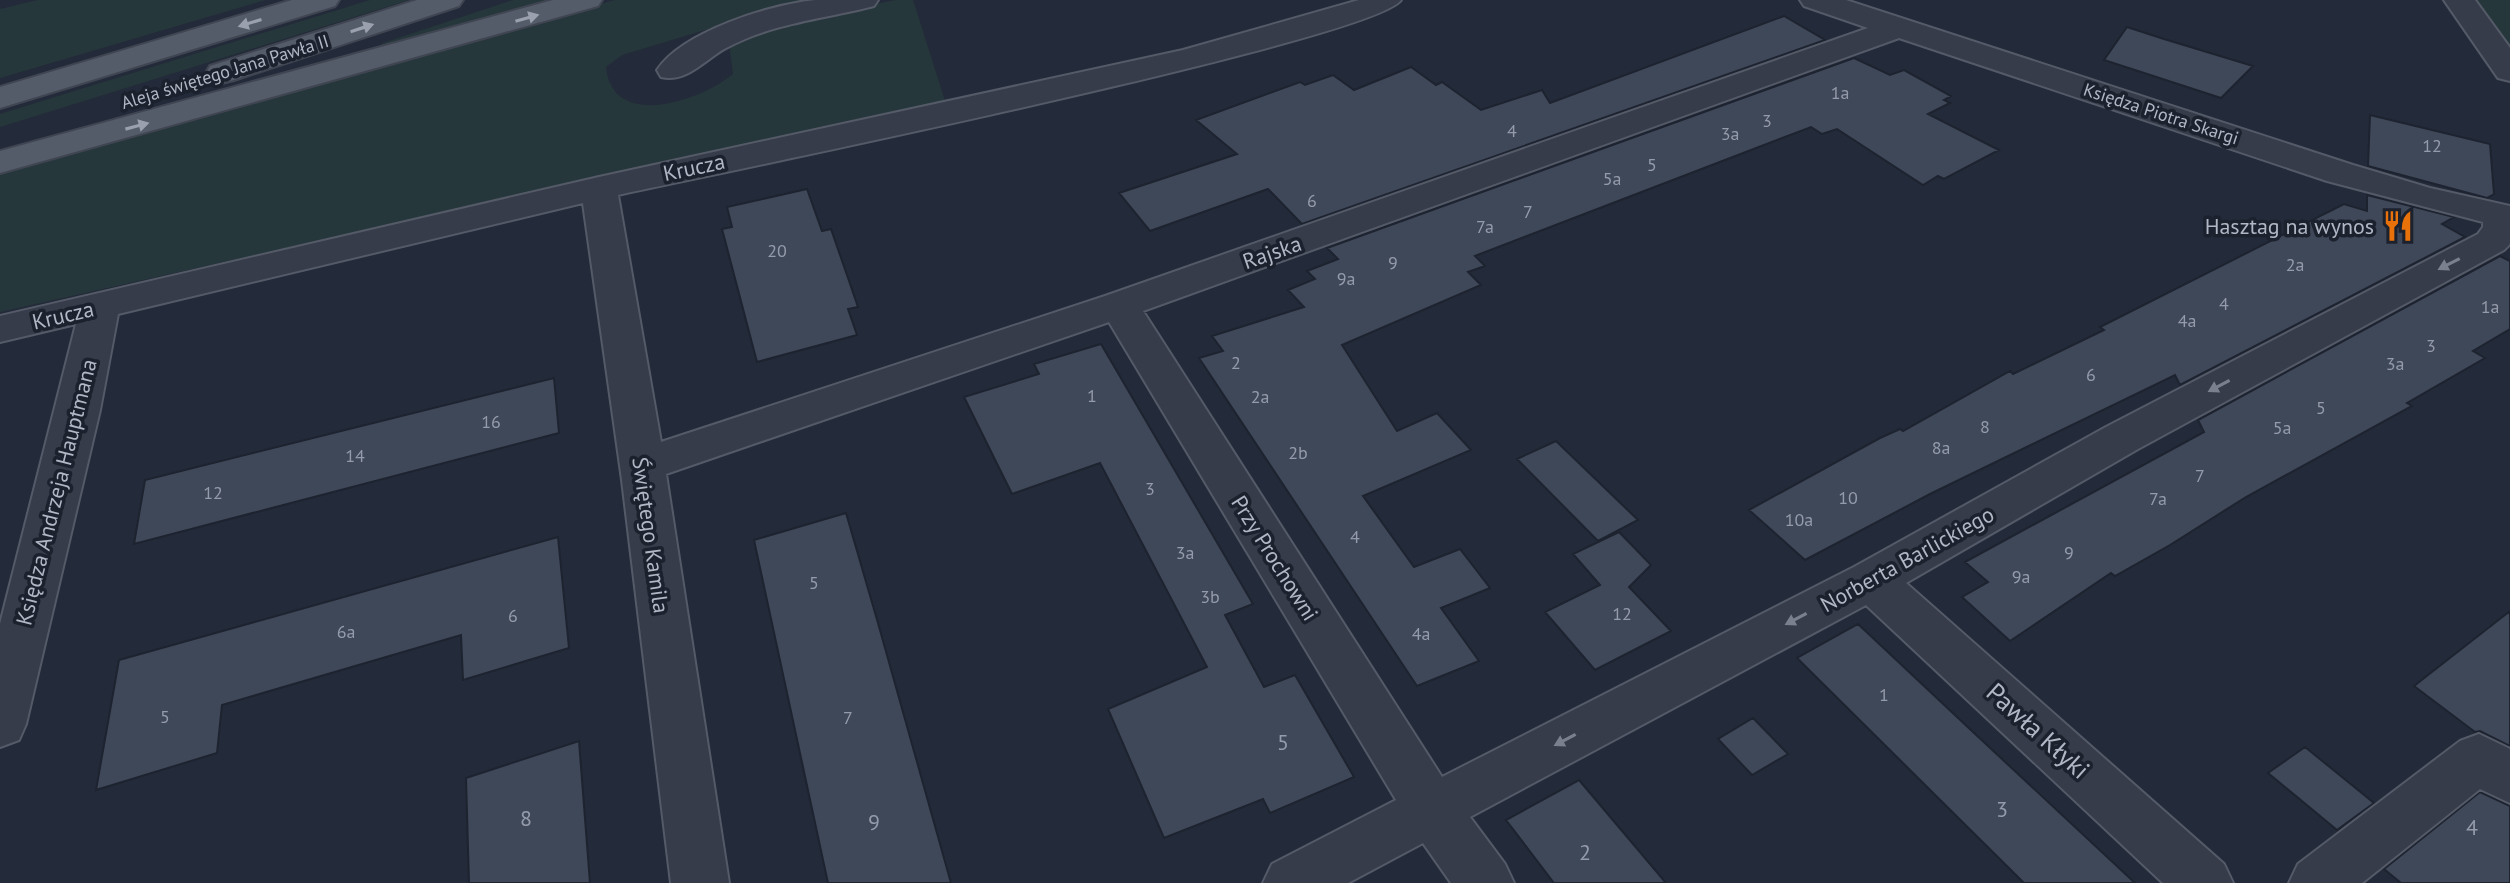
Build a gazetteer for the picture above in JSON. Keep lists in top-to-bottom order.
{
  "streets": {
    "main road": ["Aleja świętego Jana Pawła II"],
    "street": [
      "Księdza Piotra Skargi",
      "Krucza",
      "Rajska",
      "Księdza Andrzeja Hauptmana",
      "Świętego Kamila",
      "Przy Prochowni",
      "Norberta Barlickiego",
      "Pawła Kłyki"
    ]
  },
  "crossings": [
    ["Księdza Piotra Skargi", "Rajska"],
    ["Księdza Piotra Skargi", "Norberta Barlickiego"],
    ["Krucza", "Księdza Andrzeja Hauptmana"],
    ["Krucza", "Świętego Kamila"],
    ["Rajska", "Świętego Kamila"],
    ["Rajska", "Przy Prochowni"],
    ["Przy Prochowni", "Norberta Barlickiego"],
    ["Norberta Barlickiego", "Pawła Kłyki"]
  ],
  "one_way": ["Norberta Barlickiego"],
  "places": {
    "restaurant": ["Hasztag na wynos"]
  },
  "house_numbers": [
    "1a",
    "3",
    "4",
    "3a",
    "12",
    "5",
    "5a",
    "6",
    "7",
    "7a",
    "20",
    "9",
    "2a",
    "9a",
    "4",
    "1a",
    "4a",
    "3",
    "2",
    "3a",
    "6",
    "1",
    "2a",
    "5",
    "16",
    "8",
    "5a",
    "8a",
    "2b",
    "14",
    "7",
    "3",
    "12",
    "10",
    "7a",
    "10a",
    "4",
    "3a",
    "9",
    "9a",
    "5",
    "3b",
    "12",
    "6",
    "6a",
    "4a",
    "1",
    "5",
    "7",
    "5",
    "3",
    "8",
    "9",
    "4",
    "2"
  ]
}
